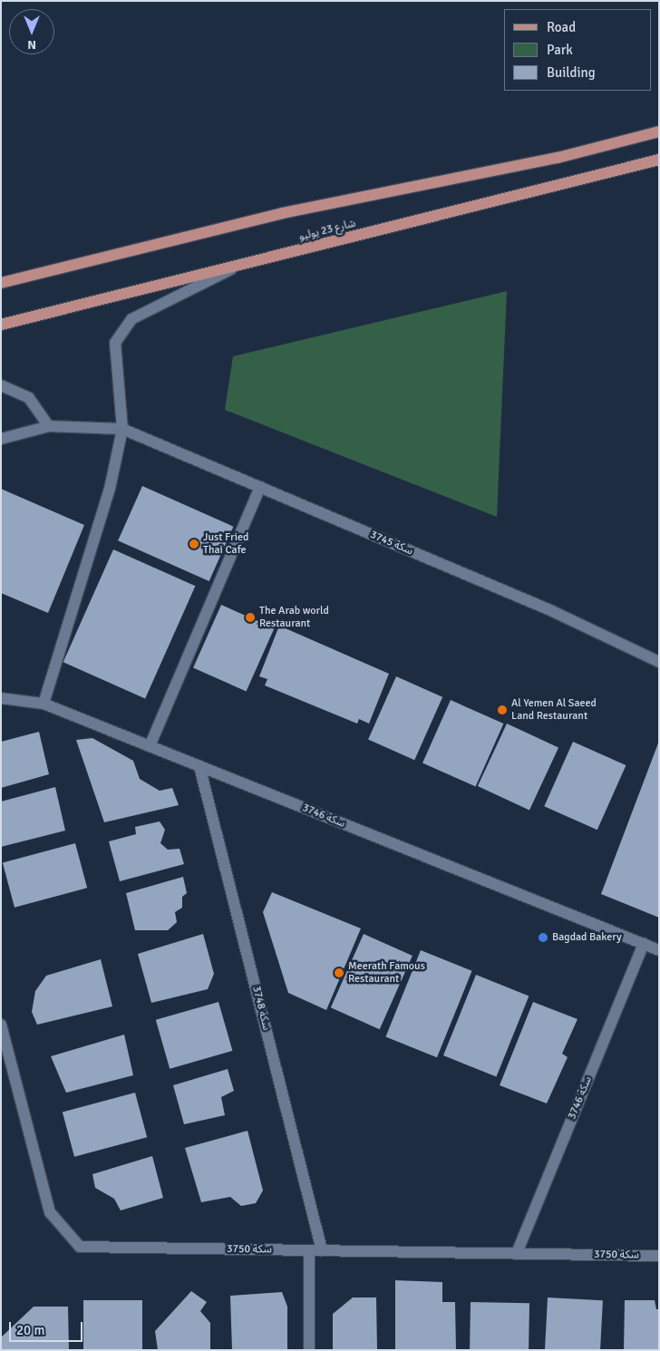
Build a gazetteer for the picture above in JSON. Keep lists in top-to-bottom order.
{
  "streets": {
    "main road": ["شارع 23 يوليو"],
    "street": [
      "سكة 3745",
      "سكة 3746",
      "سكة 3748",
      "سكة 3750"
    ]
  },
  "crossings": [
    ["سكة 3746", "سكة 3748"],
    ["سكة 3746", "سكة 3750"],
    ["سكة 3748", "سكة 3750"]
  ],
  "places": [
    "Just Fried Thai Cafe",
    "The Arab world Restaurant",
    "Al Yemen Al Saeed Land Restaurant",
    "Bagdad Bakery",
    "Meerath Famous Restaurant"
  ],
  "legend": ["Road", "Park", "Building"],
  "scale_bar": "20 m",
  "north": "bottom"
}
